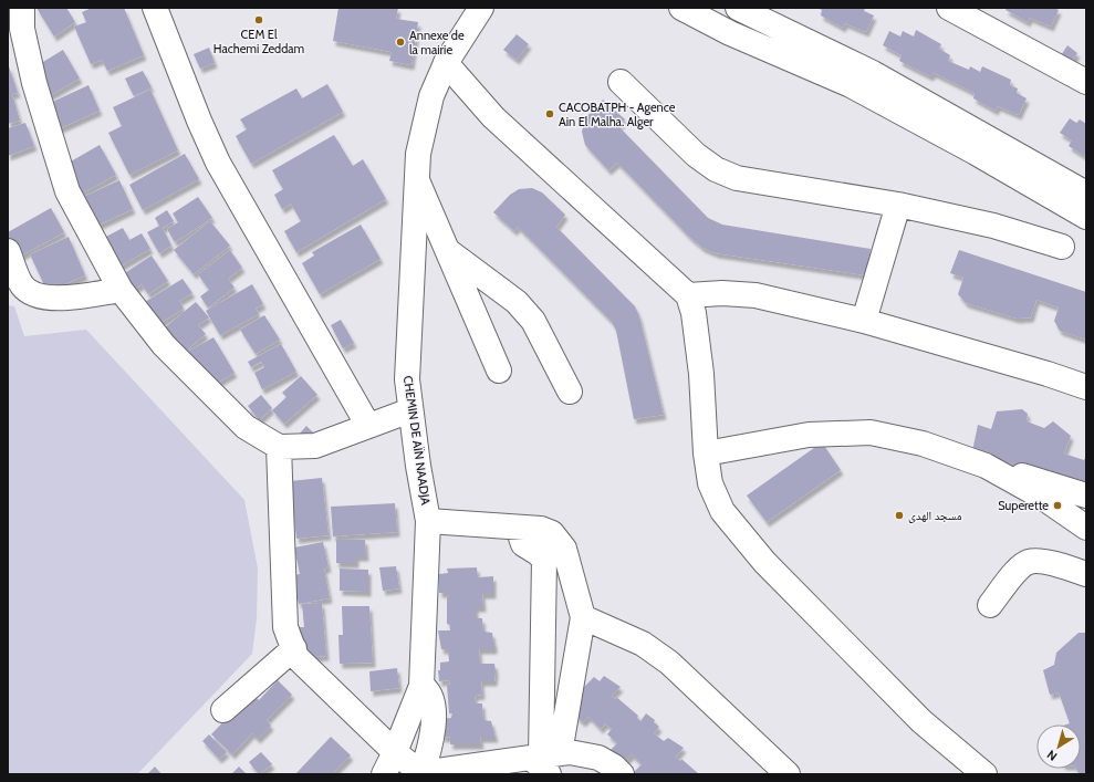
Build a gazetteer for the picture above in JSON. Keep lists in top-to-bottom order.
{
  "streets": {
    "street": ["CHEMIN DE AÏN NAADJA"]
  },
  "places": [
    "CEM El Hachemi Zeddam",
    "Annexe de la mairie",
    "CACOBATPH - Agence Ain El Malha. Alger",
    "Superette",
    "مسجد الهدى"
  ],
  "north": "bottom left"
}
